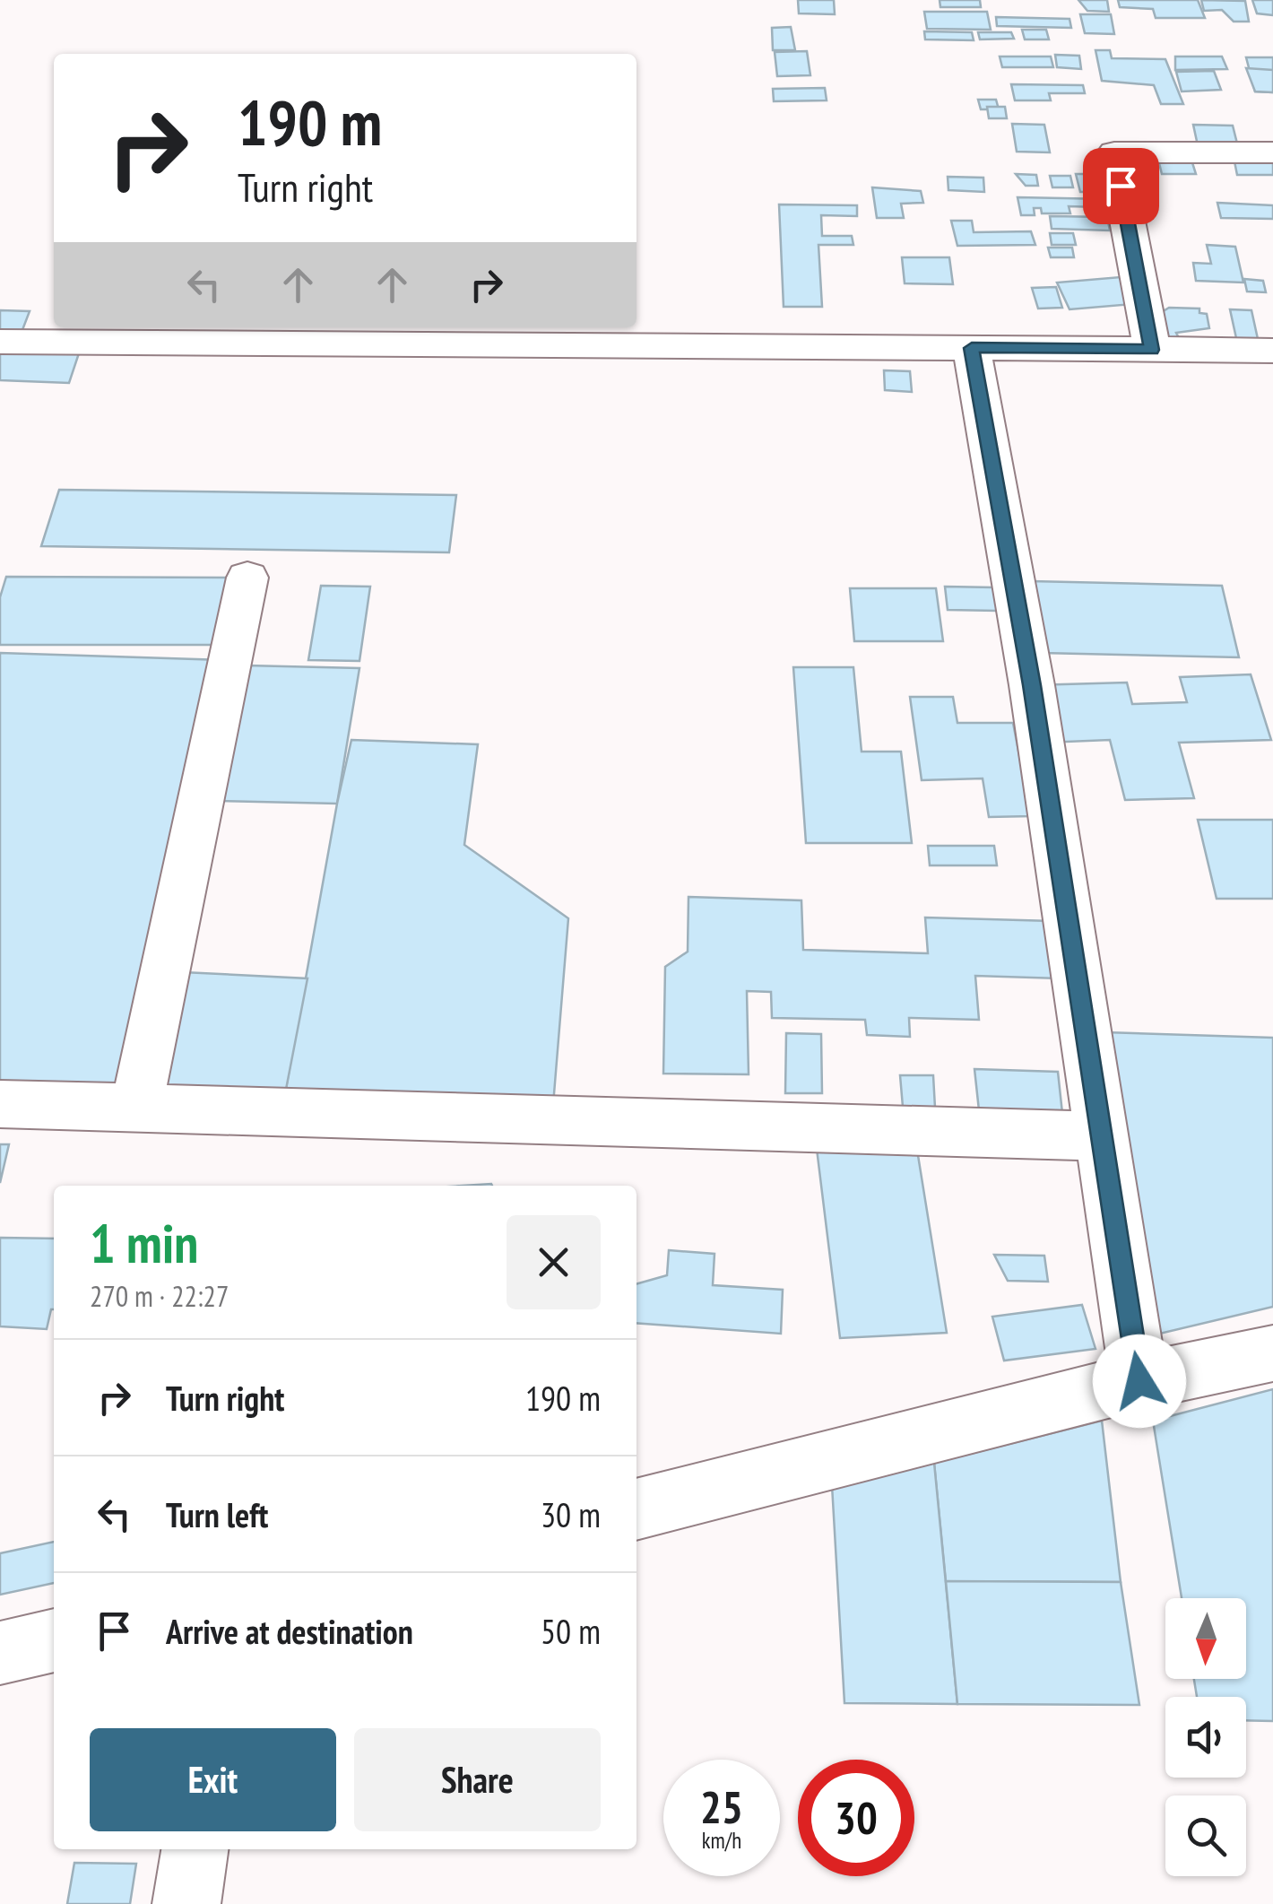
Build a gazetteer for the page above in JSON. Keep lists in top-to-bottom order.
{
  "north": "bottom",
  "page": {
    "turn": ["190 m", "Turn right"],
    "heading": ["1 min", "270 m · 22:27"],
    "list": [
      {
        "name": "Turn right",
        "value": "190 m"
      },
      {
        "name": "Turn left",
        "value": "30 m"
      },
      {
        "name": "Arrive at destination",
        "value": "50 m"
      }
    ],
    "buttons": ["Exit", "Share"],
    "speed": "25 km/h",
    "limit": "30"
  }
}
